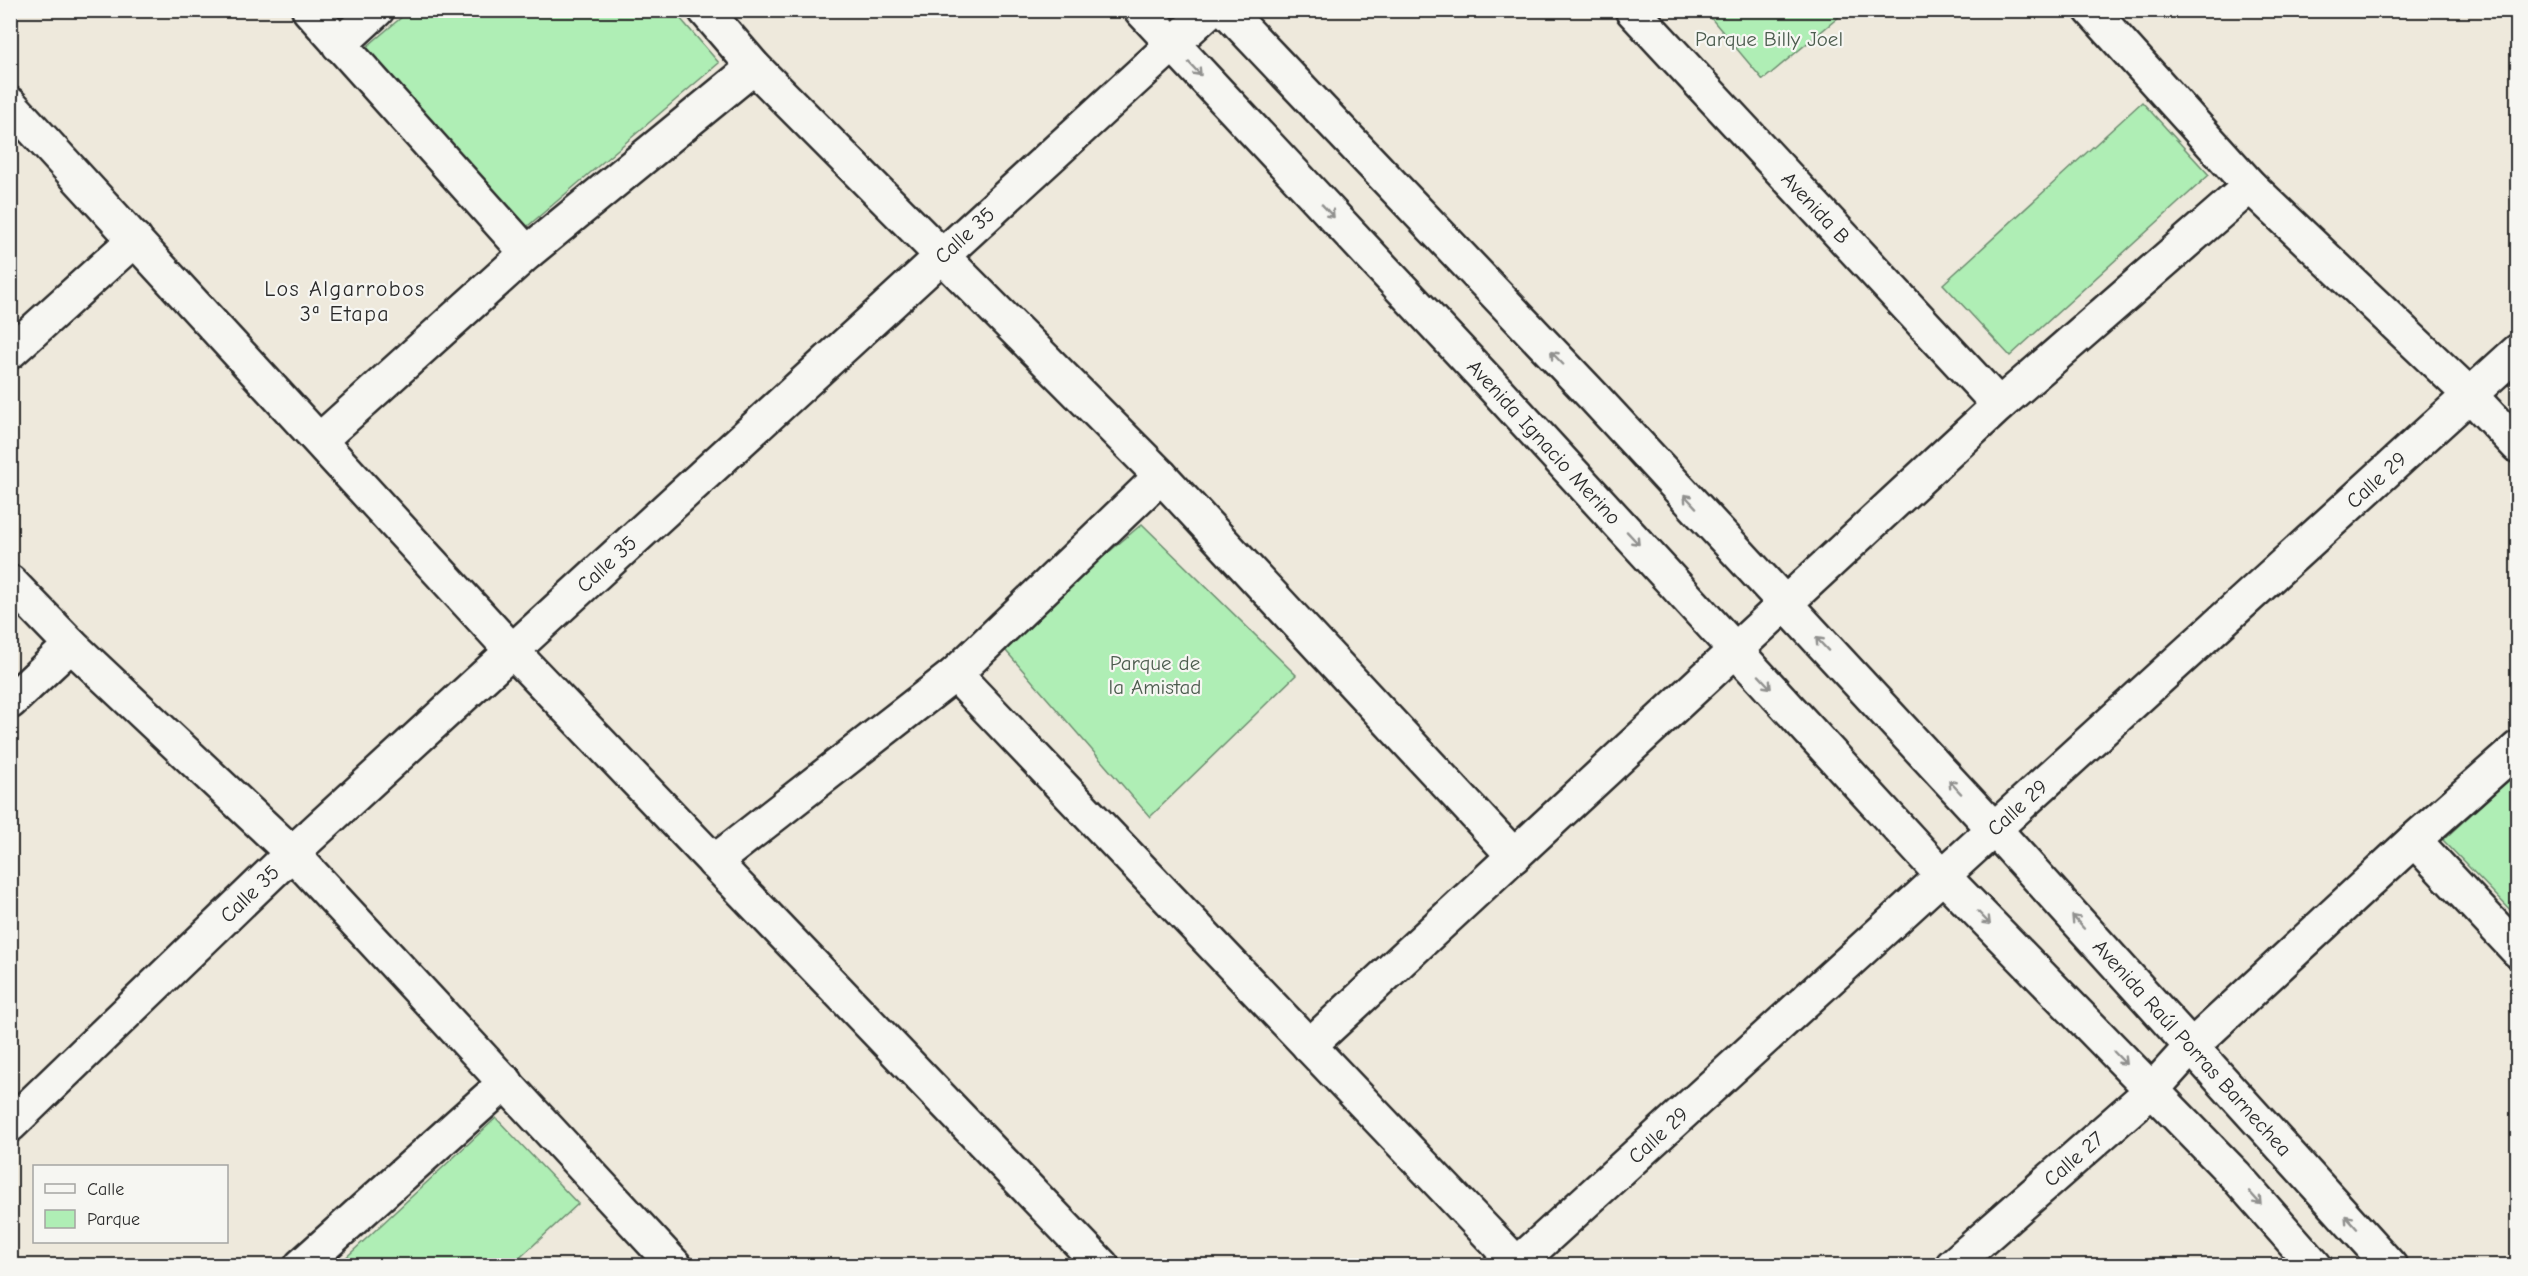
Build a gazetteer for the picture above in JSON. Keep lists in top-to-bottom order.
{
  "streets": {
    "street": [
      "Avenida B",
      "Calle 35",
      "Avenida Ignacio Merino",
      "Calle 29",
      "Avenida Raúl Porras Barnechea",
      "Calle 27"
    ]
  },
  "crossings": [
    ["Calle 35", "Avenida Ignacio Merino"],
    ["Avenida Ignacio Merino", "Calle 29"],
    ["Calle 29", "Avenida Raúl Porras Barnechea"],
    ["Avenida Raúl Porras Barnechea", "Calle 27"]
  ],
  "districts": ["Los Algarrobos 3ª Etapa"],
  "parks": ["Parque Billy Joel", "Parque de la Amistad"],
  "legend": ["Calle", "Parque"]
}
